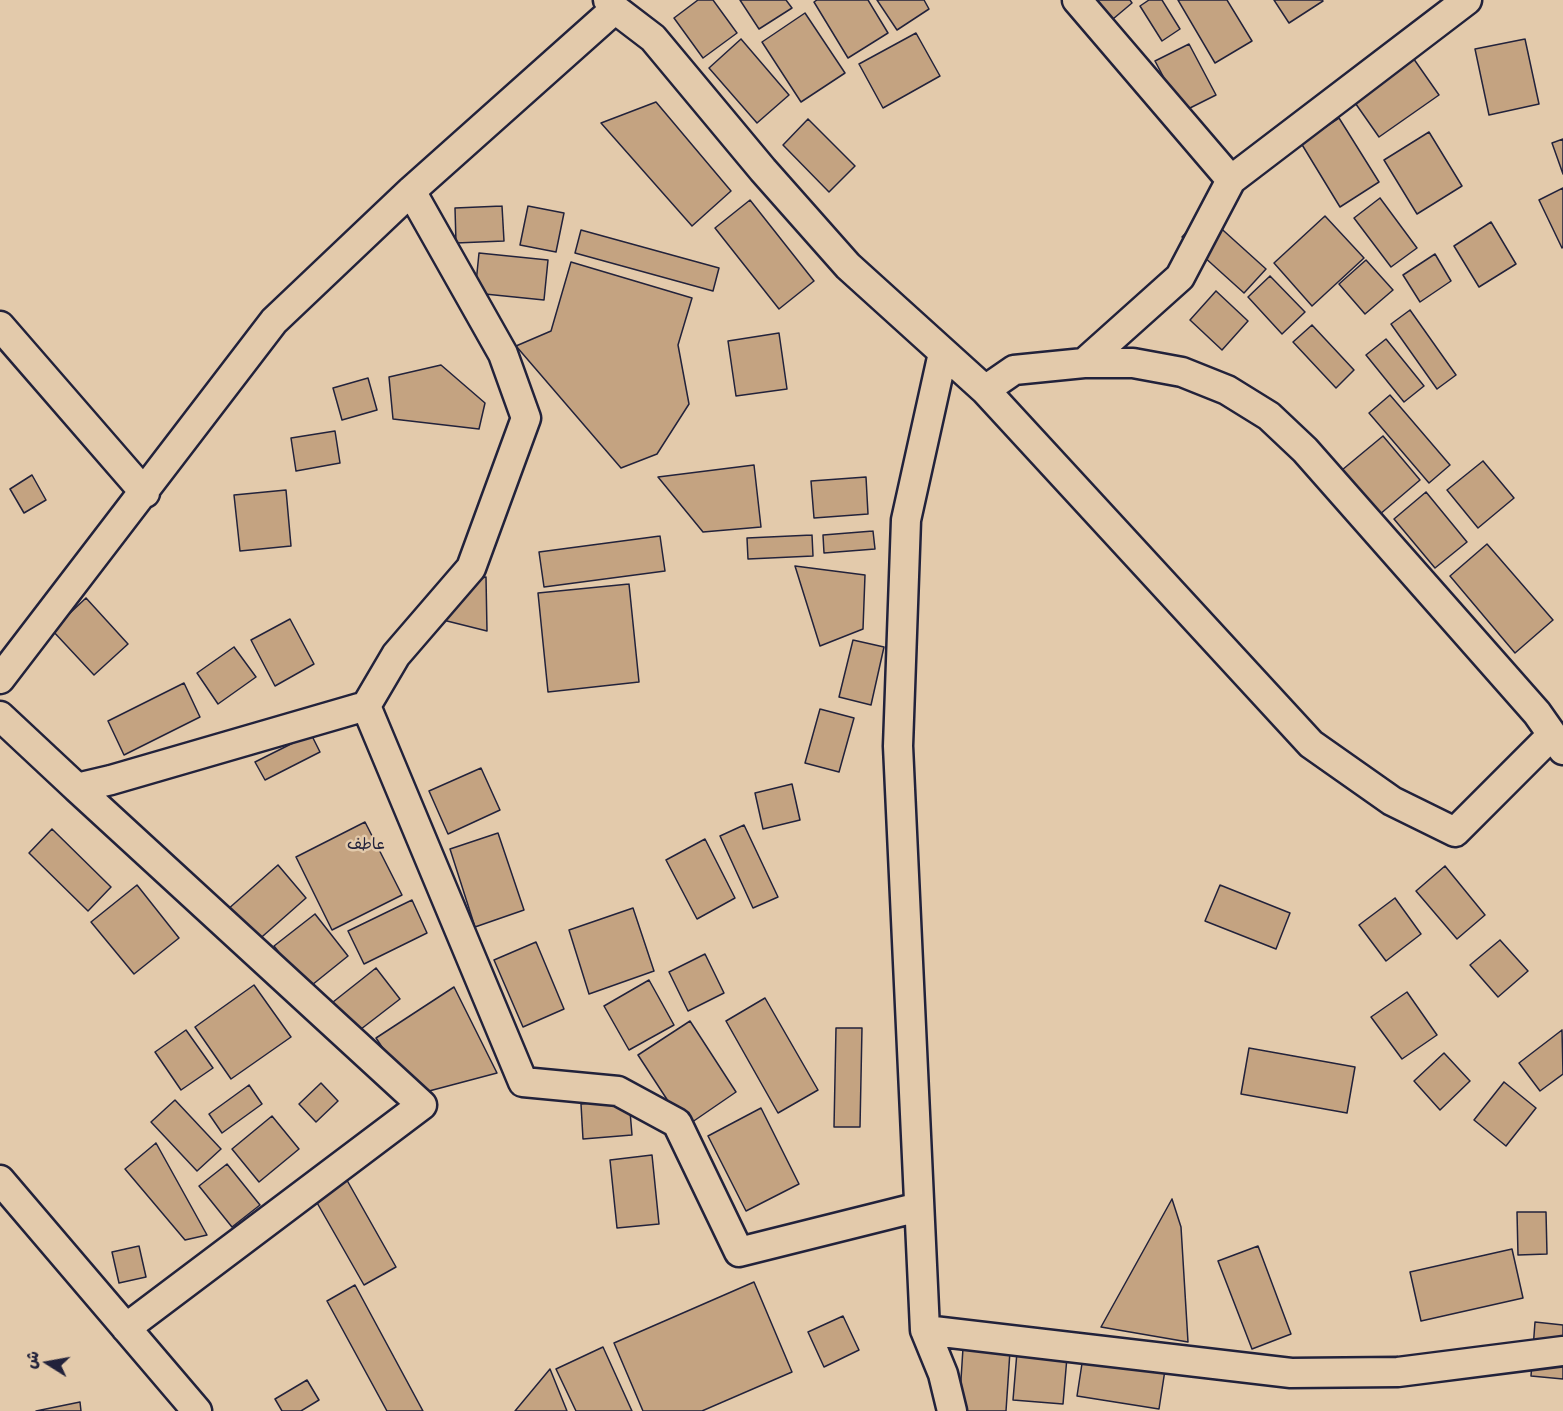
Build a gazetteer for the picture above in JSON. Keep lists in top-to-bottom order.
{
  "districts": ["عاطف"],
  "north": "left"
}
